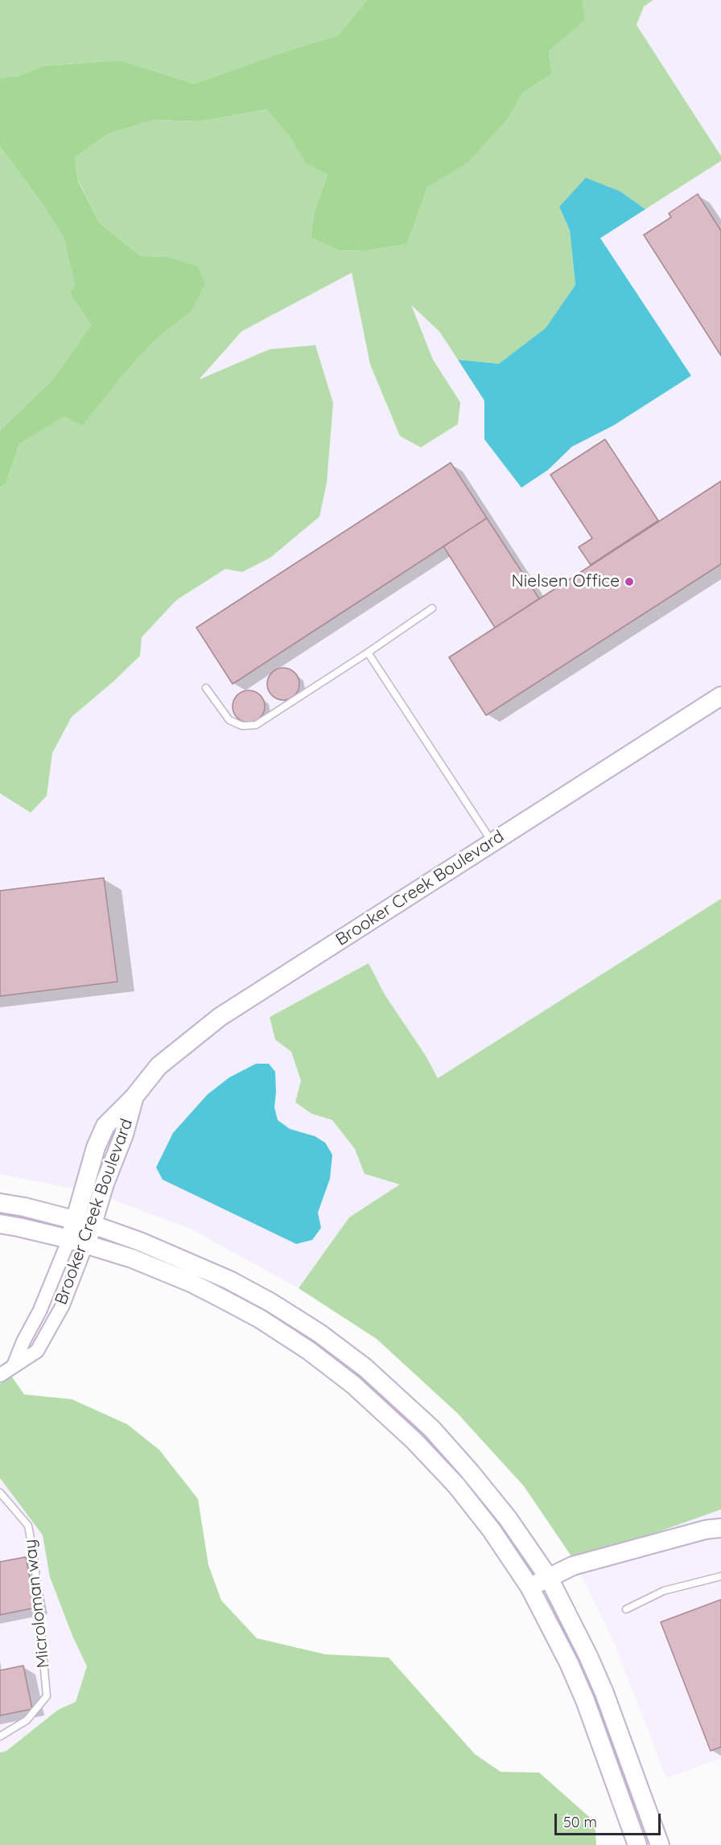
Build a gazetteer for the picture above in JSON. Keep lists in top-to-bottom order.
{
  "streets": {
    "main road": ["Brooker Creek Boulevard"],
    "lane": ["Microloman way"]
  },
  "places": ["Nielsen Office"],
  "scale_bar": "50 m"
}
